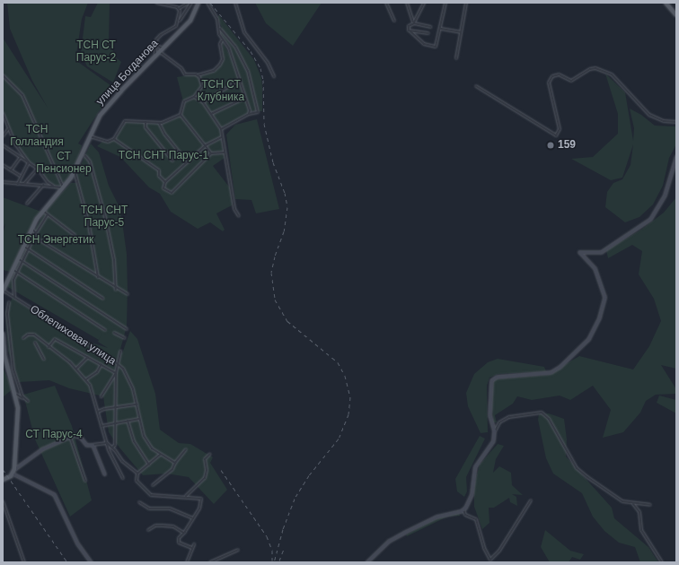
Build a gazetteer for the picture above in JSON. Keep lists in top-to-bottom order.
{
  "streets": {
    "main road": ["улица Богданова"],
    "street": ["Облепиховая улица"]
  },
  "crossings": [
    ["улица Богданова", "Облепиховая улица"]
  ],
  "parks": [
    "ТСН СТ Парус-2",
    "ТСН СТ Клубника",
    "ТСН Голландия",
    "ТСН СНТ Парус-1",
    "СТ Пенсионер",
    "ТСН СНТ Парус-5",
    "ТСН Энергетик",
    "СТ Парус-4"
  ],
  "places": ["159"]
}
